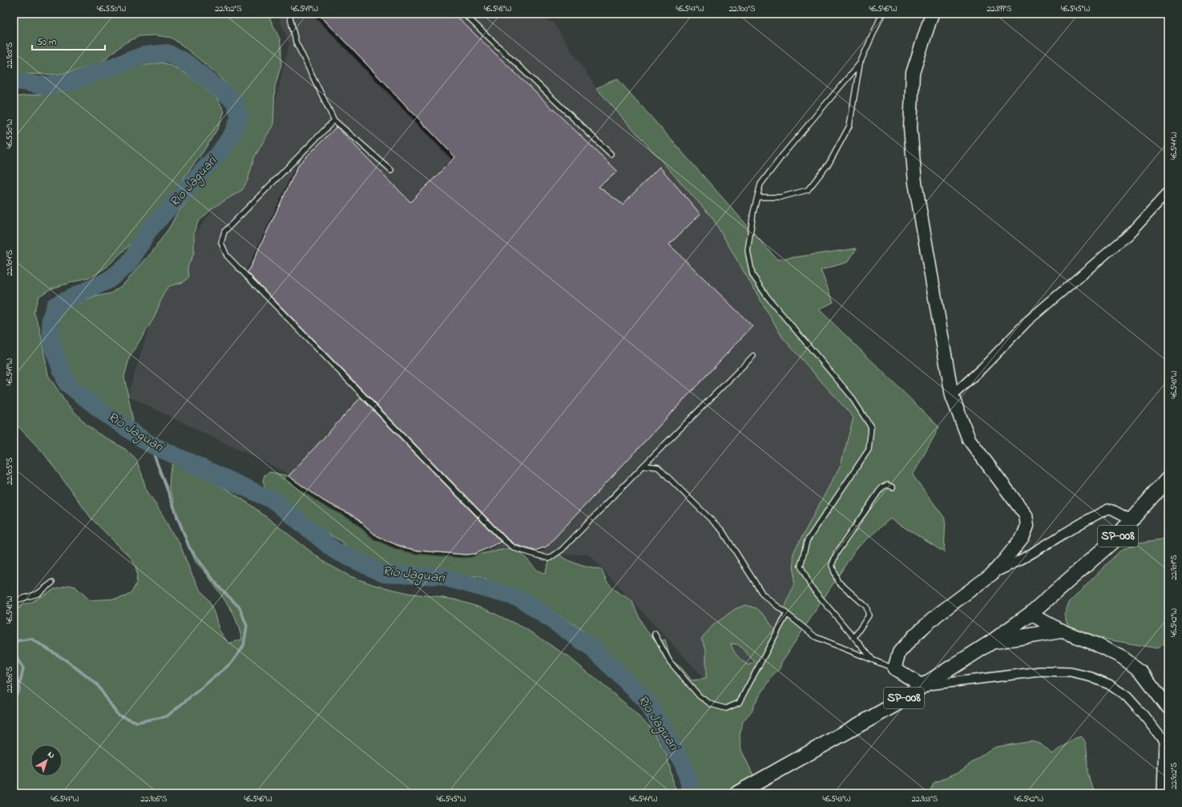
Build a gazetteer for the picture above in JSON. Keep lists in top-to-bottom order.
{
  "streets": {
    "main road": ["SP-008"]
  },
  "water": ["Rio Jaguari"],
  "scale_bar": "50 m",
  "north": "top right",
  "coordinates": [
    "46.550°W",
    "22.902°S",
    "46.549°W",
    "46.548°W",
    "46.547°W",
    "22.900°S",
    "46.546°W",
    "22.899°S",
    "46.545°W",
    "22.903°S",
    "46.544°W",
    "22.904°S",
    "46.543°W",
    "22.905°S",
    "22.901°S",
    "46.542°W",
    "22.906°S"
  ]
}
